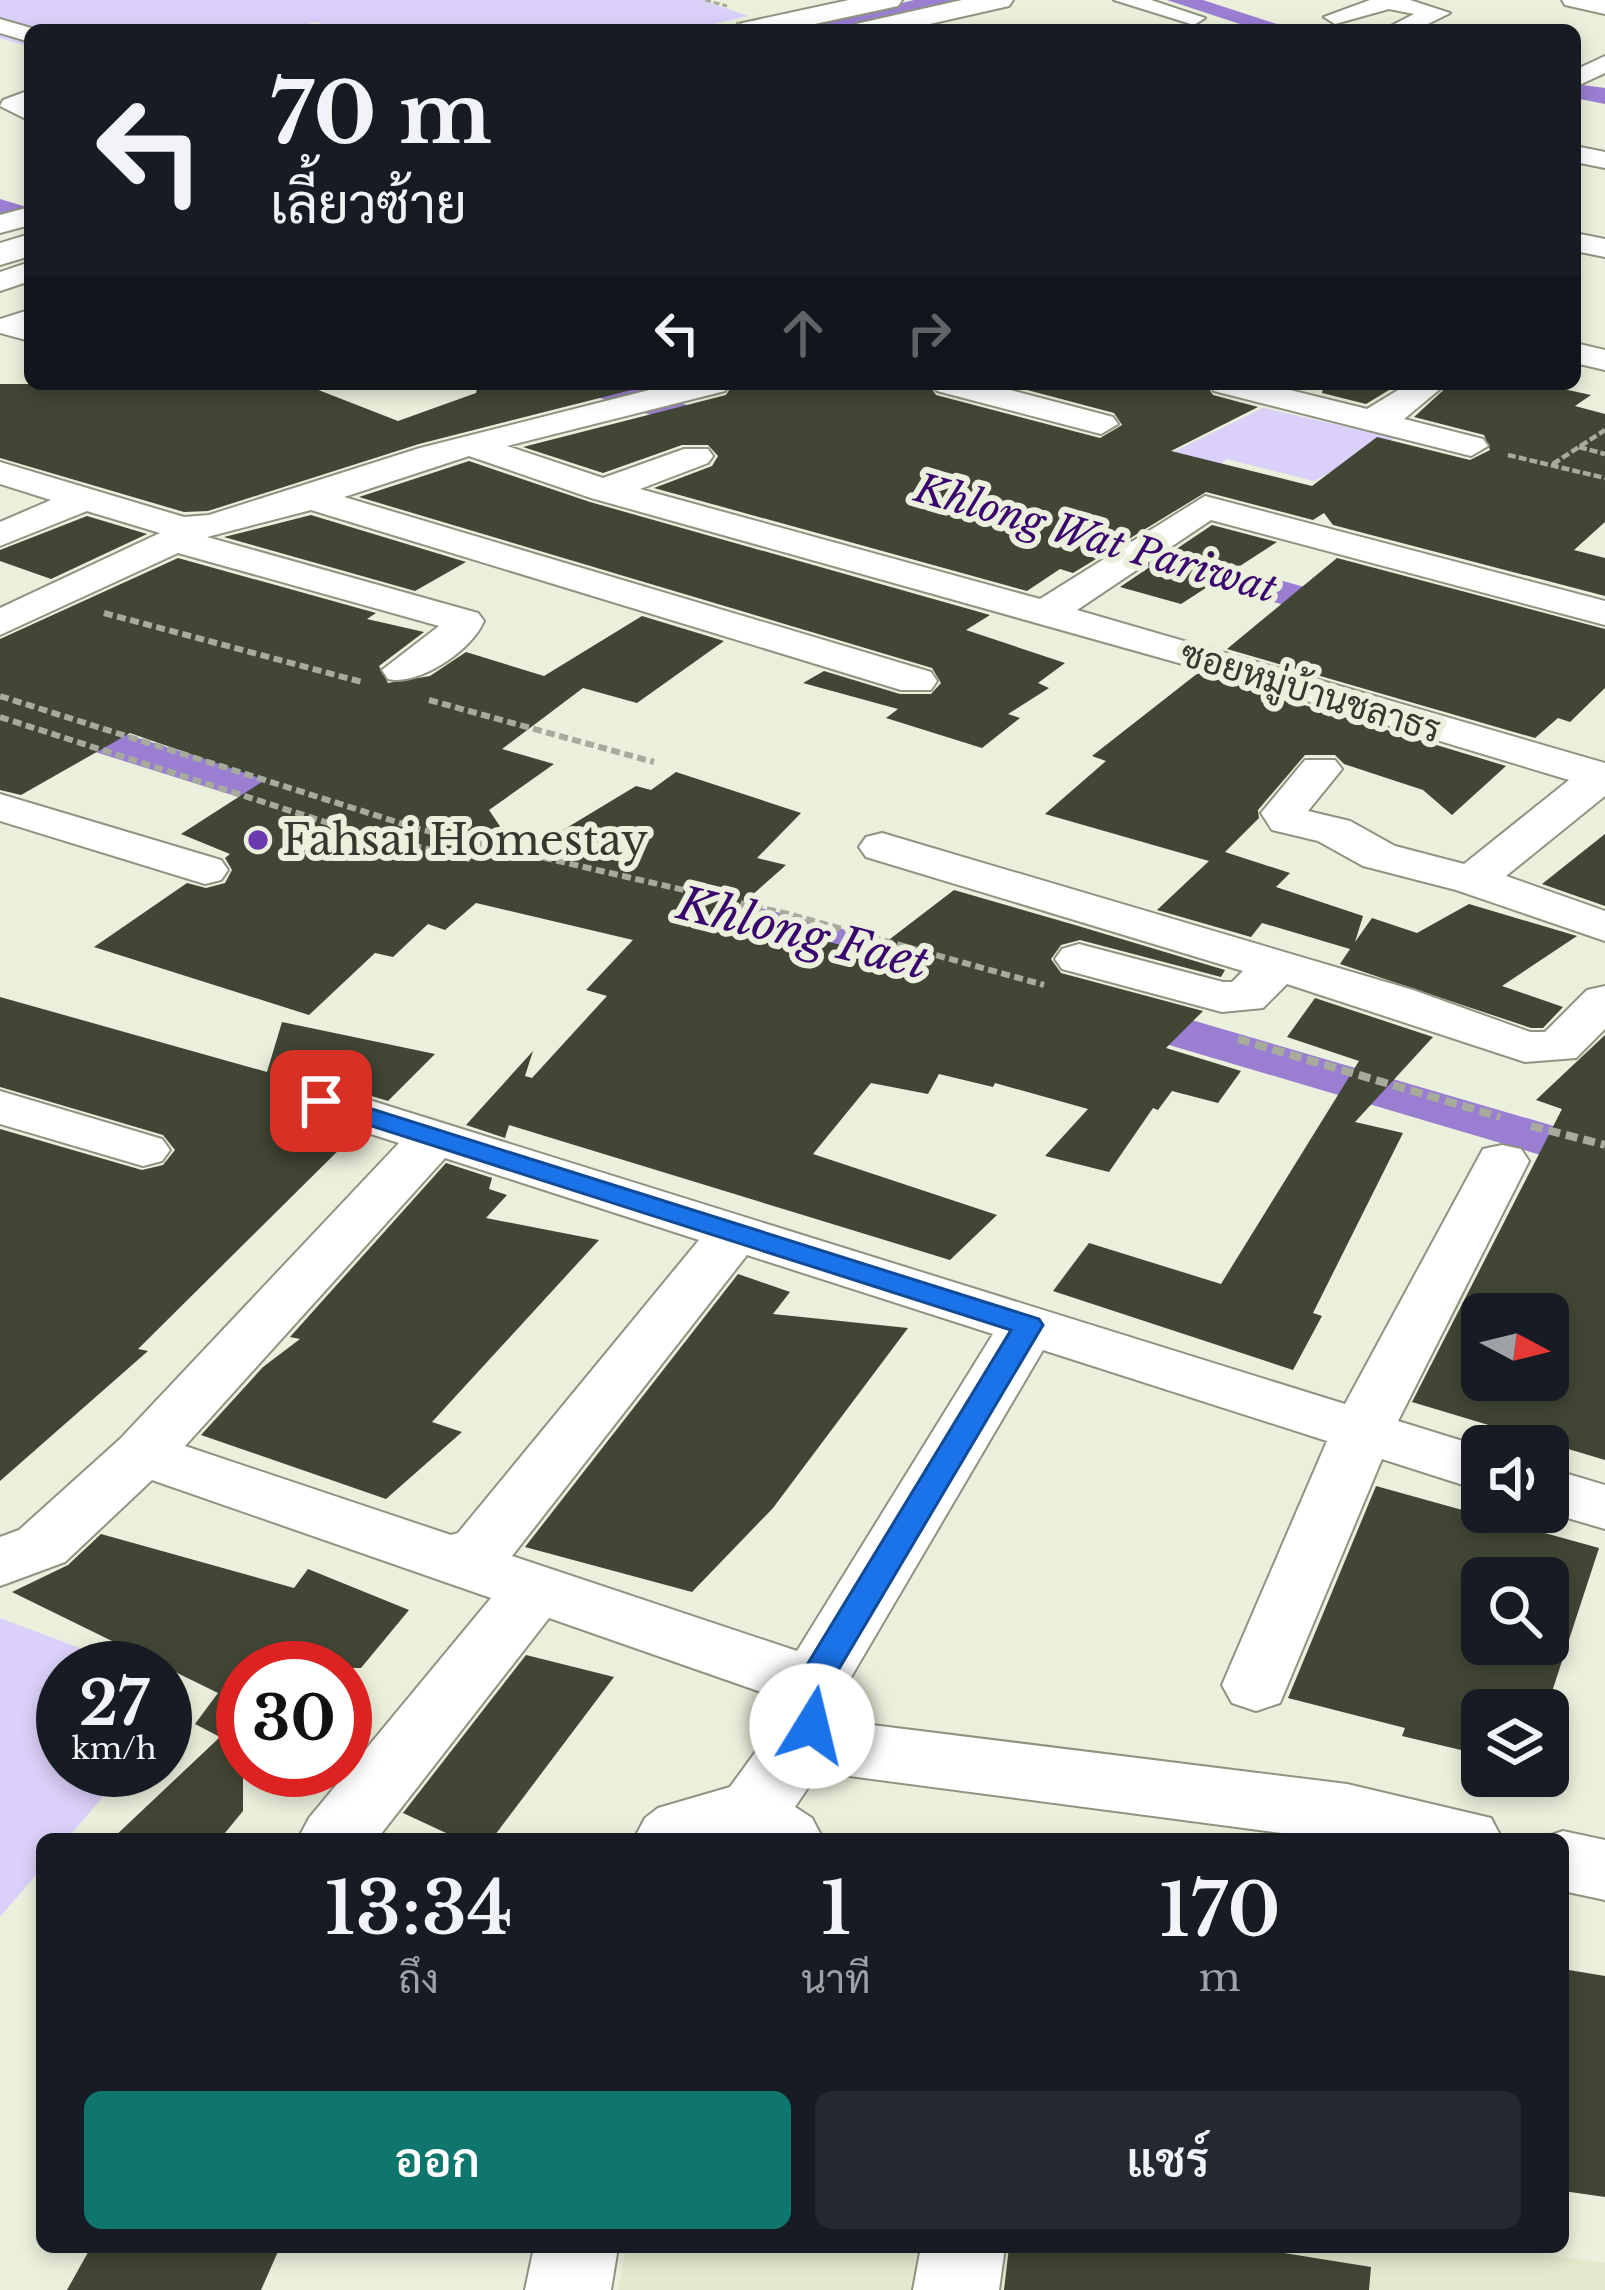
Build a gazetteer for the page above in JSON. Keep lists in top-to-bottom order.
{
  "streets": {
    "street": ["ซอยหมู่บ้านชลาธร"]
  },
  "water": ["Khlong Wat Pariwat", "Khlong Faet"],
  "places": ["Fahsai Homestay"],
  "north": "right",
  "page": {
    "turn": ["70 m", "เลี้ยวซ้าย"],
    "speed": "27 km/h",
    "limit": "30",
    "eta": [
      "13:34",
      "ถึง",
      "1",
      "นาที",
      "170",
      "m"
    ],
    "buttons": ["ออก", "แชร์"]
  }
}
